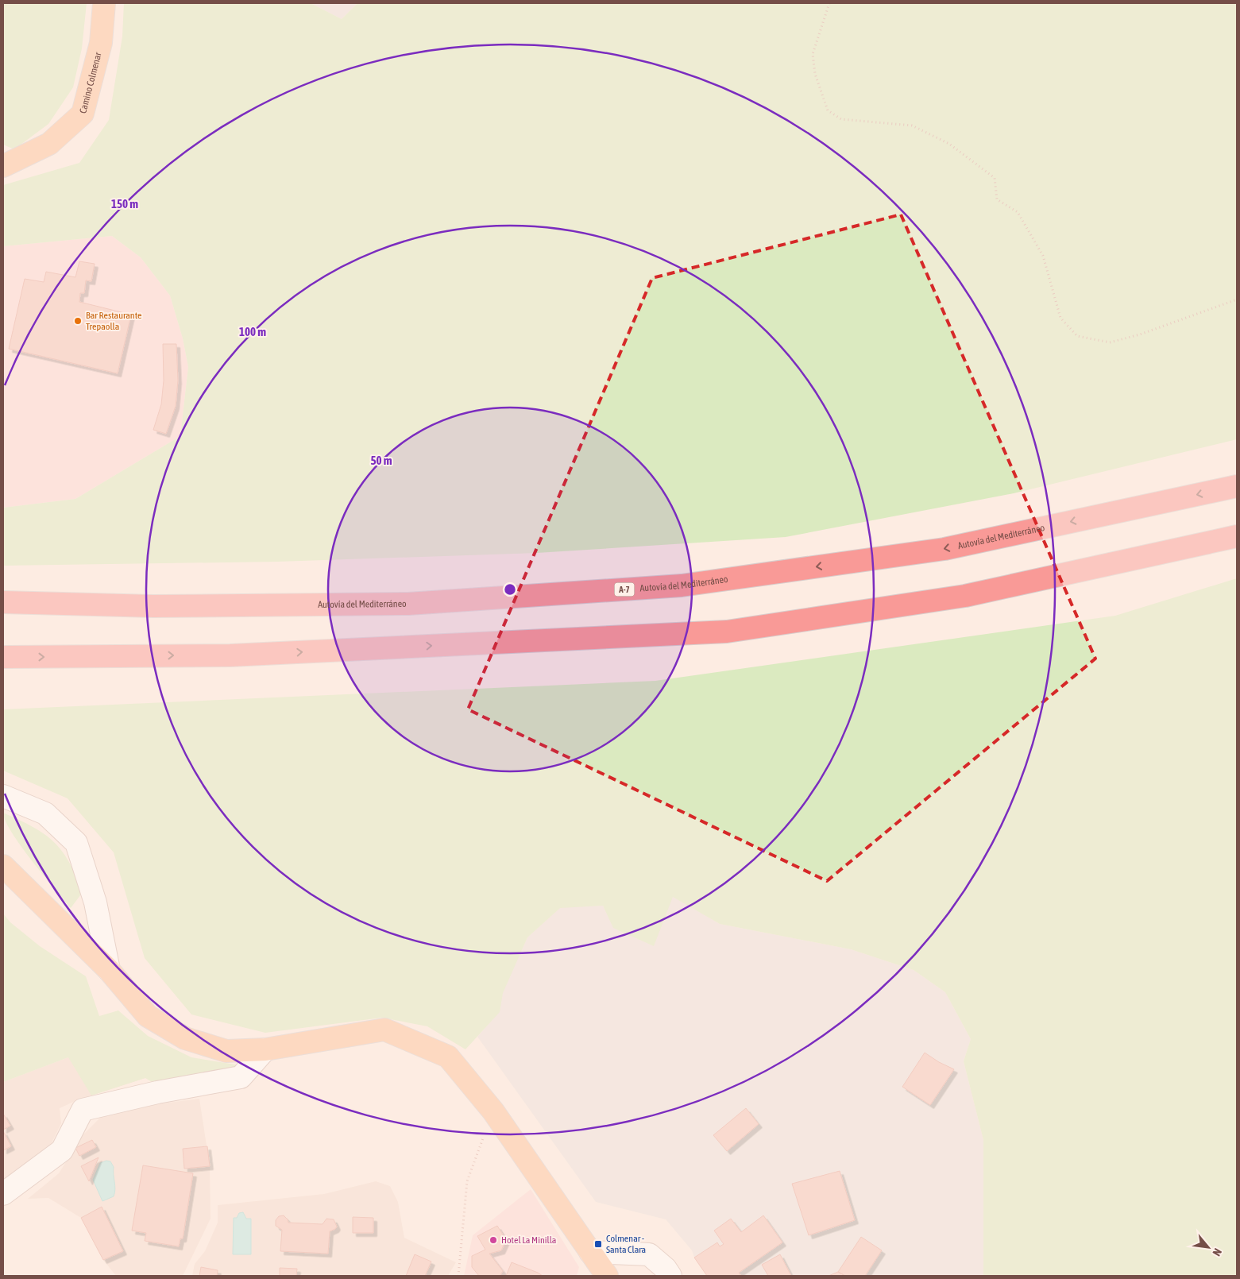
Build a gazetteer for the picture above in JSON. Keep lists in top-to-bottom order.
{
  "streets": {
    "highway": ["Autovía del Mediterráneo", "A-7"],
    "main road": ["Camino Colmenar"]
  },
  "places": {
    "other": ["Bar Restaurante Trepaolla", "Hotel La Minilla"],
    "transit": ["Colmenar - Santa Clara"]
  },
  "north": "bottom right",
  "rings": ["150 m", "100 m", "50 m"]
}
